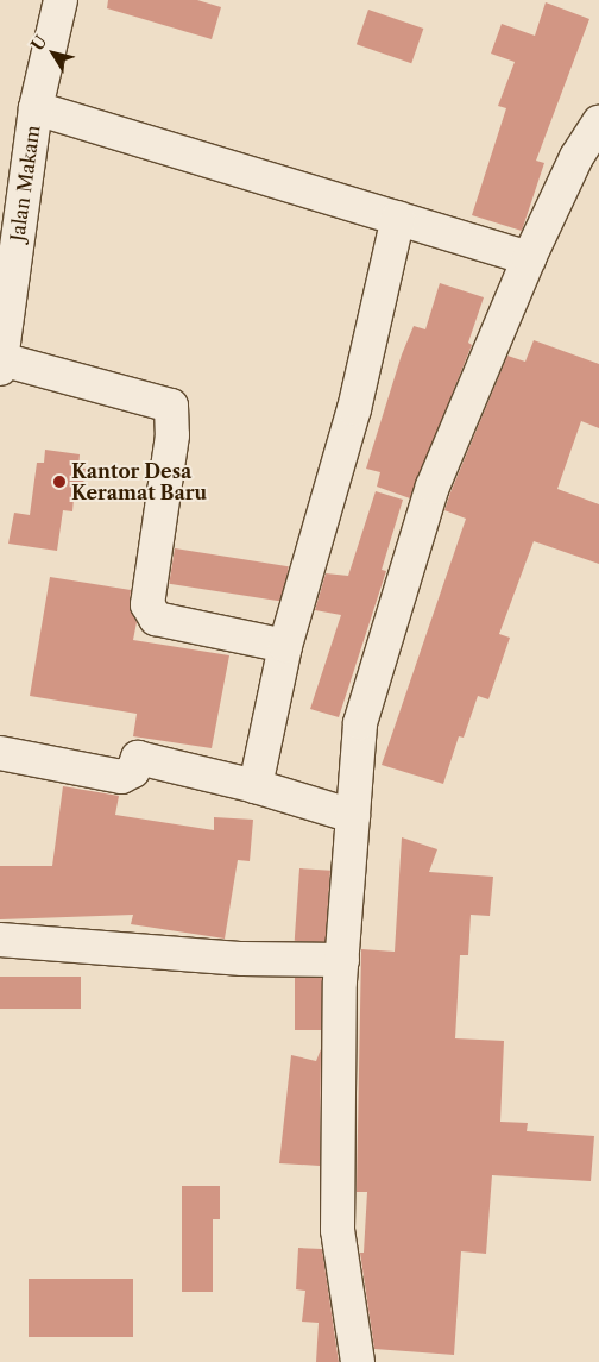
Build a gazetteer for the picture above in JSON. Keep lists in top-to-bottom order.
{
  "streets": {
    "street": ["Jalan Makam"]
  },
  "places": ["Kantor Desa Keramat Baru"],
  "north": "top left"
}
